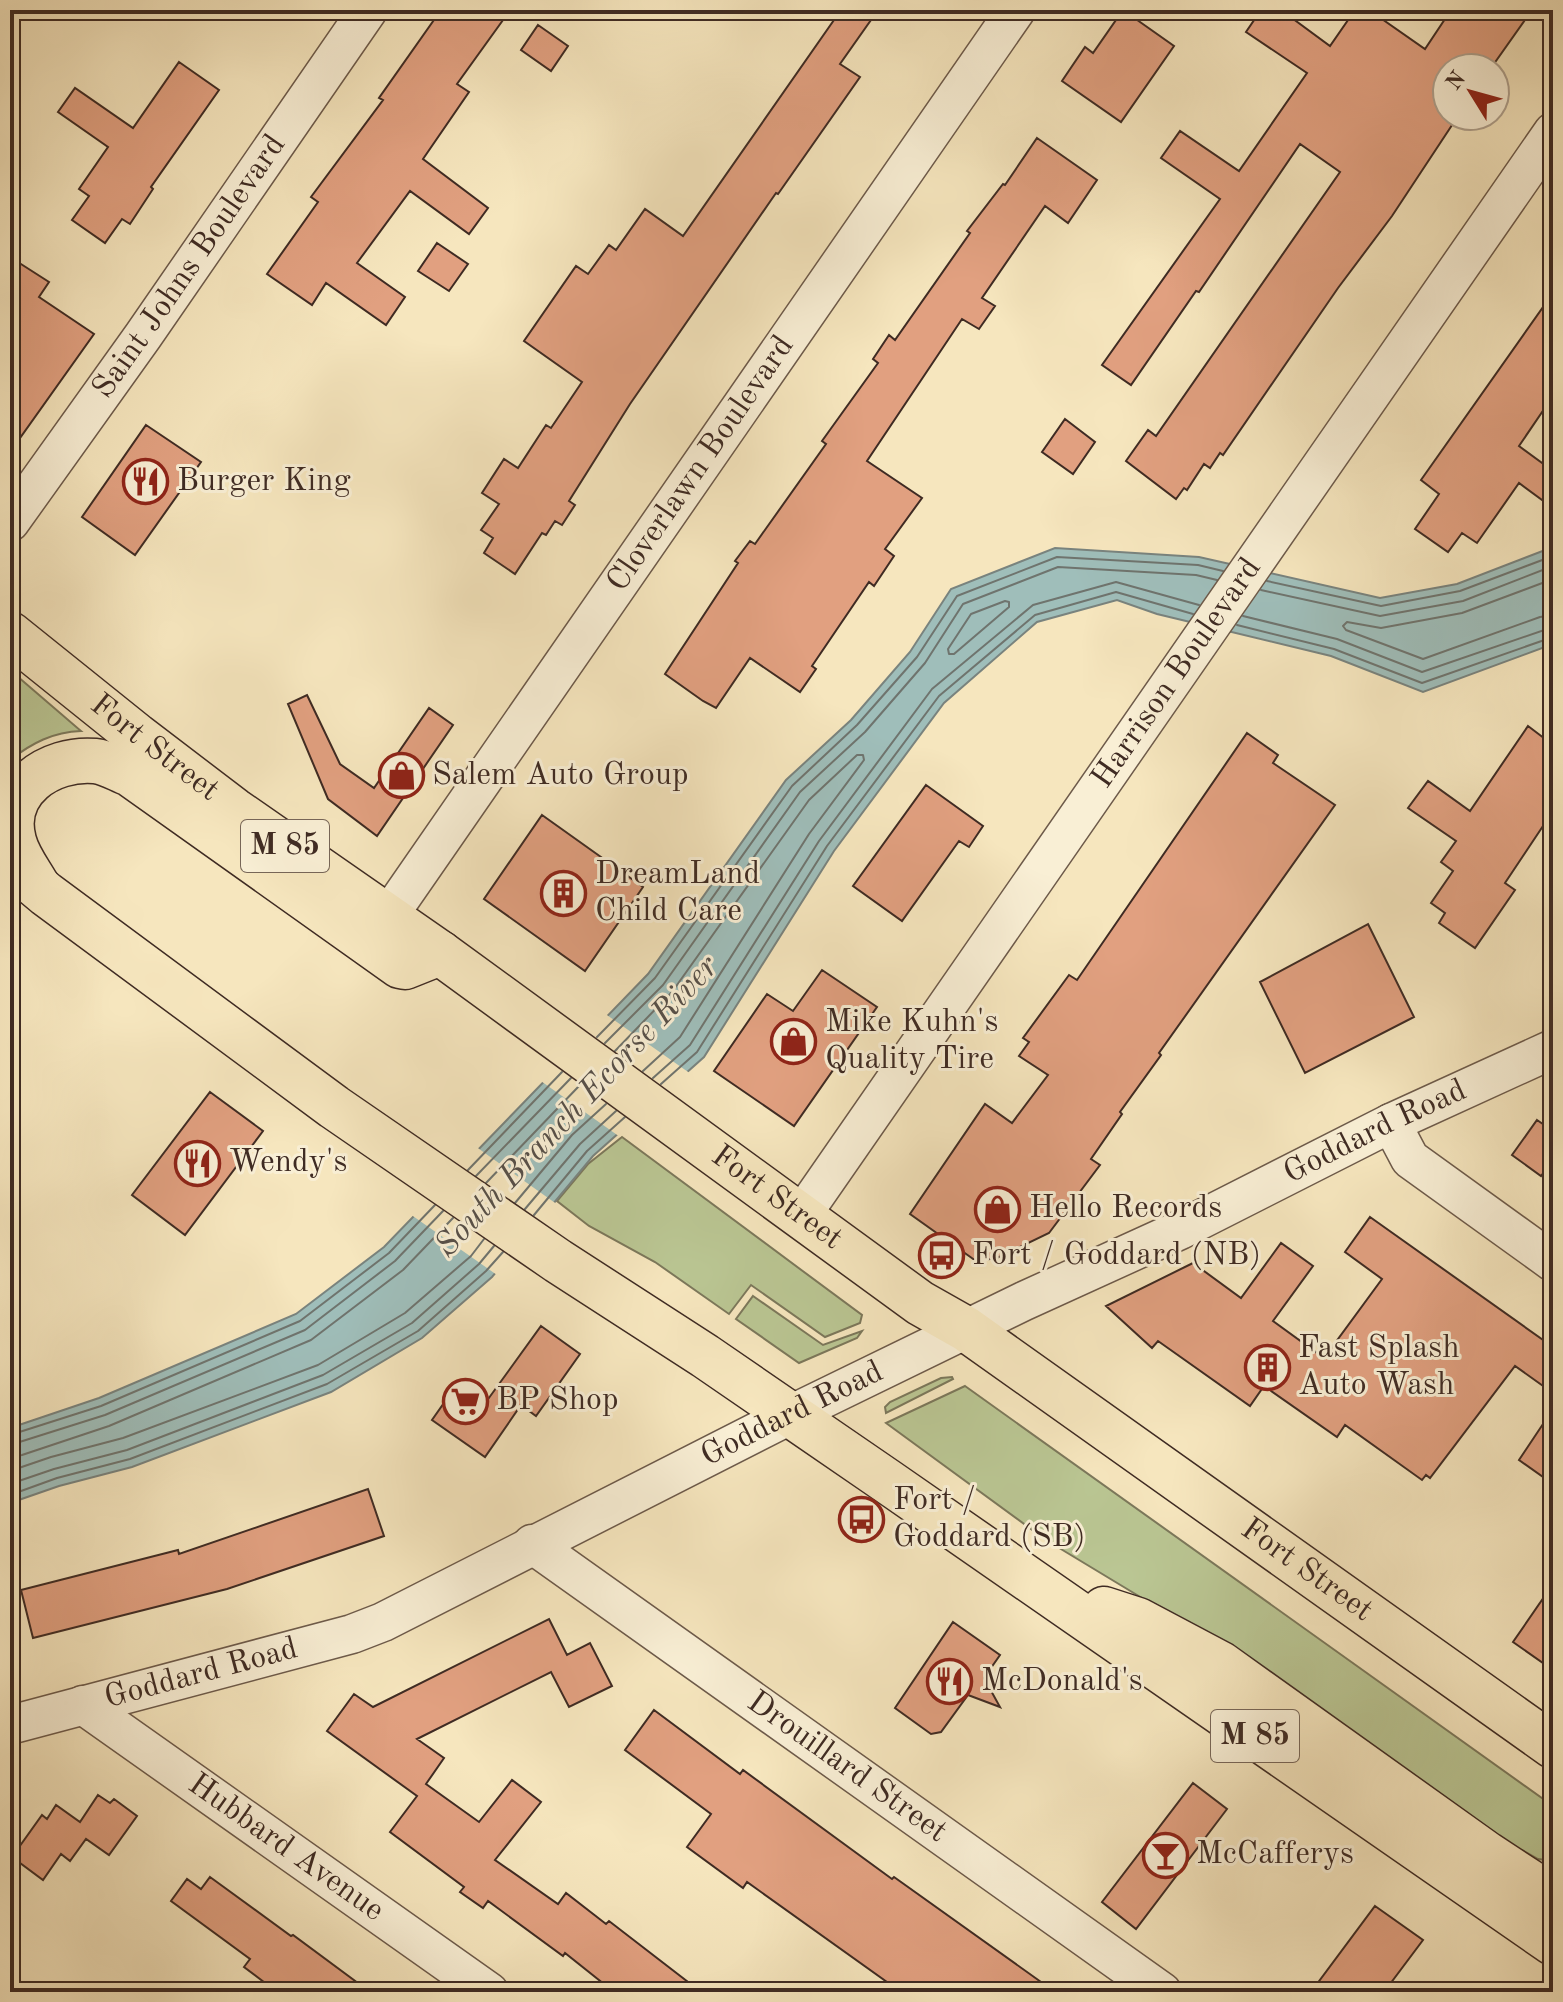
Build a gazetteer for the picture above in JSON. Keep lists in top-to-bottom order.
{
  "streets": {
    "main road": ["Fort Street", "M 85"],
    "street": [
      "Saint Johns Boulevard",
      "Cloverlawn Boulevard",
      "Harrison Boulevard",
      "Goddard Road",
      "Drouillard Street",
      "Hubbard Avenue"
    ]
  },
  "crossings": [
    ["Cloverlawn Boulevard", "Fort Street"],
    ["Harrison Boulevard", "Fort Street"],
    ["Fort Street", "Goddard Road"],
    ["M 85", "Goddard Road"],
    ["Goddard Road", "Drouillard Street"],
    ["Goddard Road", "Hubbard Avenue"]
  ],
  "water": ["South Branch Ecorse River"],
  "places": {
    "restaurant": ["Burger King", "Wendy's", "McDonald's"],
    "shop": ["Salem Auto Group", "Mike Kuhn's Quality Tire", "Hello Records"],
    "building": ["DreamLand Child Care", "Fast Splash Auto Wash"],
    "bus stop": ["Fort / Goddard (NB)", "Fort / Goddard (SB)"],
    "supermarket": ["BP Shop"],
    "bar": ["McCafferys"]
  },
  "north": "top left"
}
